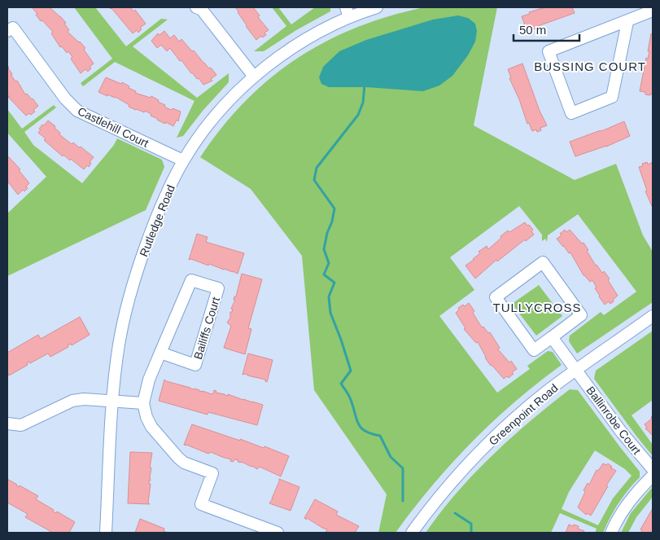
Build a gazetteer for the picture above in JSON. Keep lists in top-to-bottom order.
{
  "streets": {
    "street": [
      "Castlehill Court",
      "Rutledge Road",
      "Bailiffs Court",
      "Greenpoint Road",
      "Ballinrobe Court"
    ]
  },
  "crossings": [
    ["Castlehill Court", "Rutledge Road"],
    ["Greenpoint Road", "Ballinrobe Court"]
  ],
  "districts": ["BUSSING COURT", "TULLYCROSS"],
  "scale_bar": "50 m"
}
